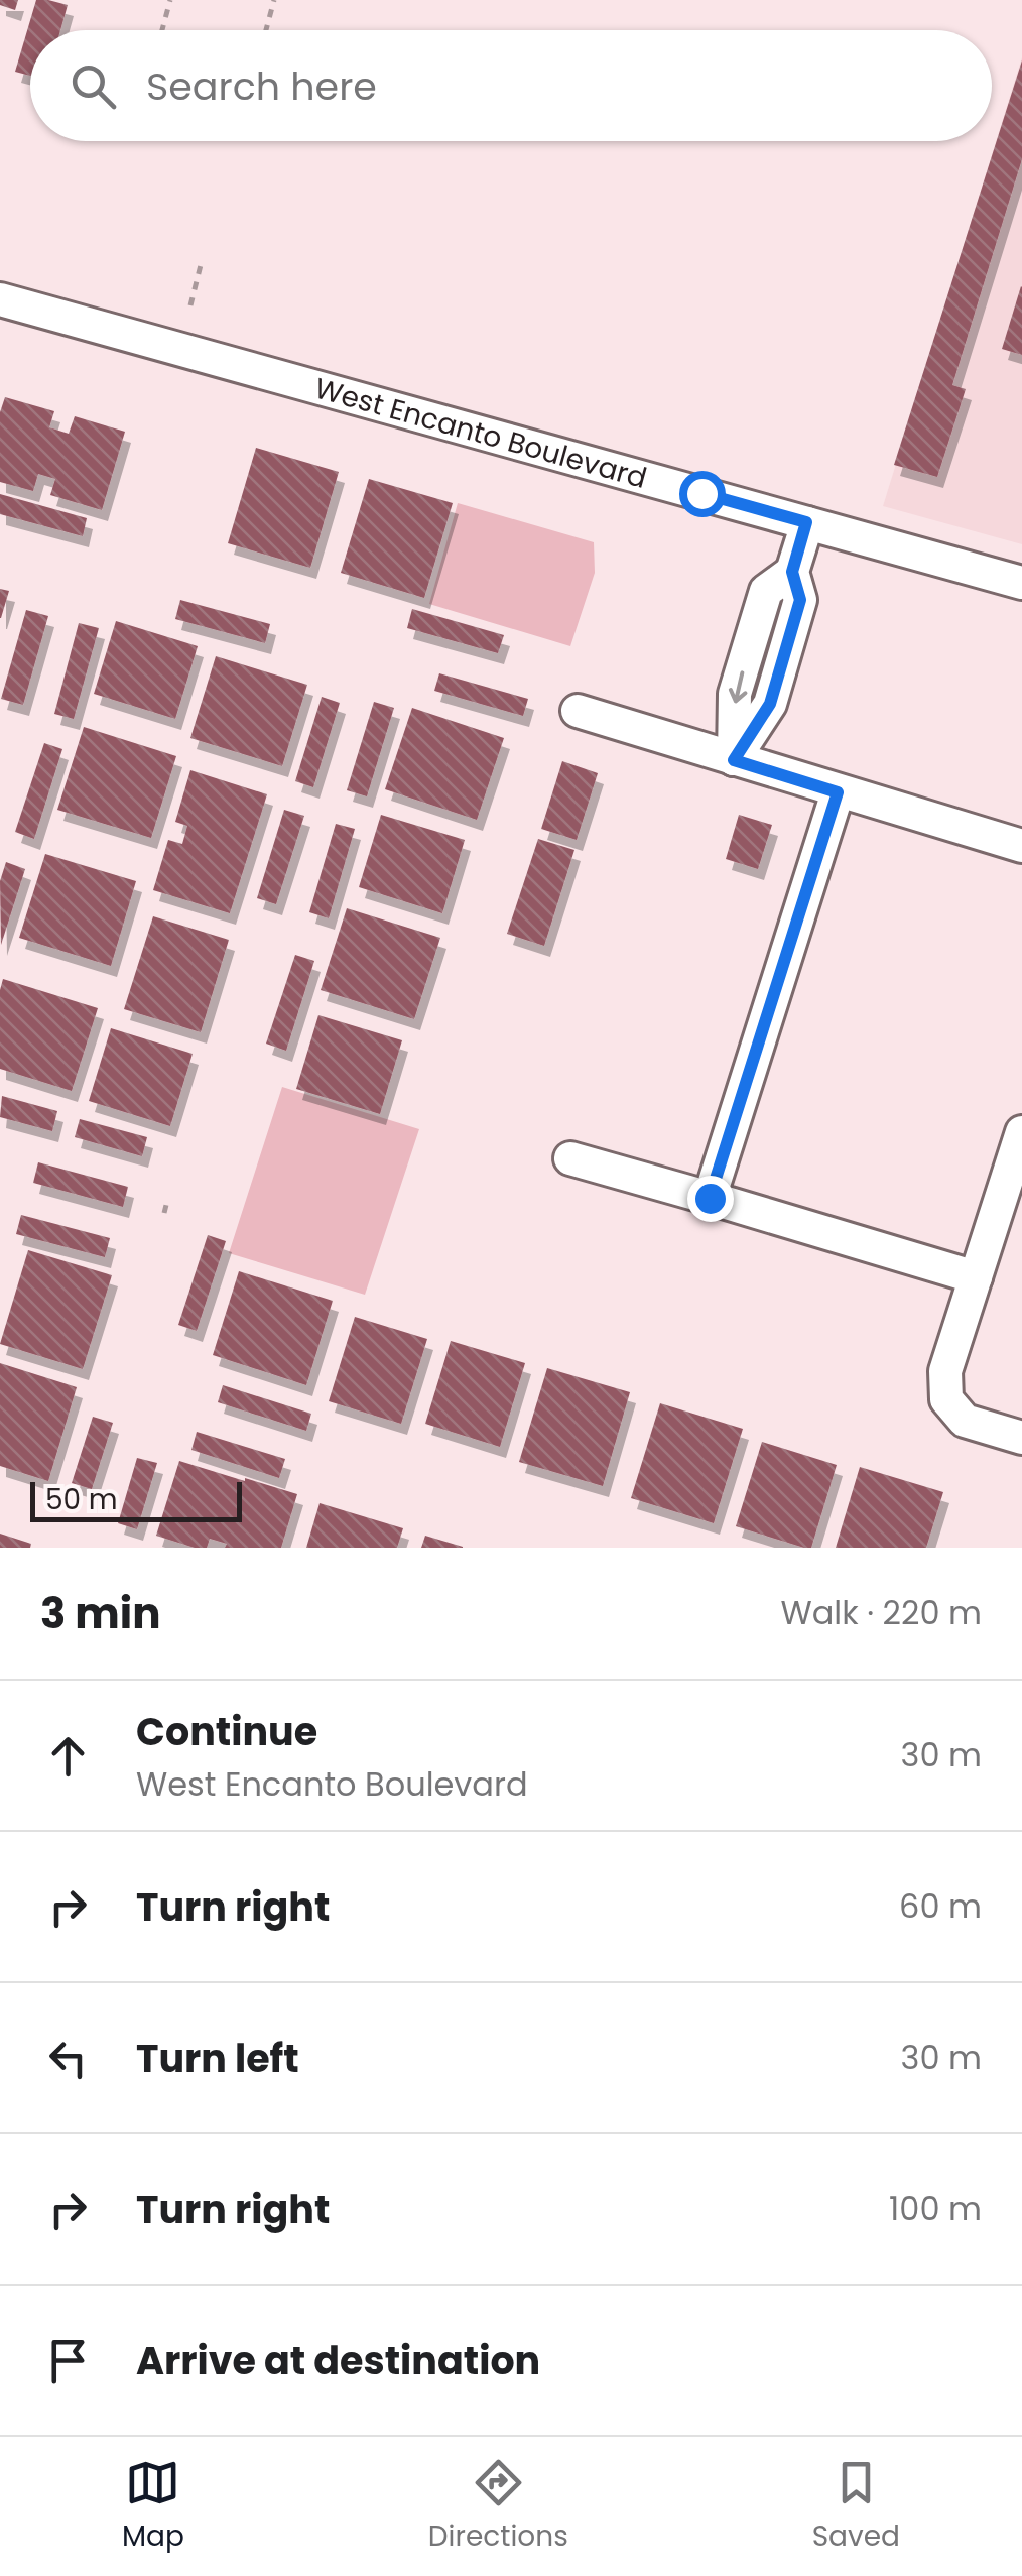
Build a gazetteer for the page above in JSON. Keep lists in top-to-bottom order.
{
  "streets": {
    "street": ["West Encanto Boulevard"]
  },
  "scale_bar": "50 m",
  "page": {
    "search": "Search here",
    "scale": "50 m",
    "heading": ["3 min", "Walk · 220 m"],
    "list": [
      ["Continue", "West Encanto Boulevard", "30 m"],
      ["Turn right", "60 m"],
      ["Turn left", "30 m"],
      ["Turn right", "100 m"],
      "Arrive at destination"
    ],
    "nav": ["Map", "Directions", "Saved"]
  }
}
